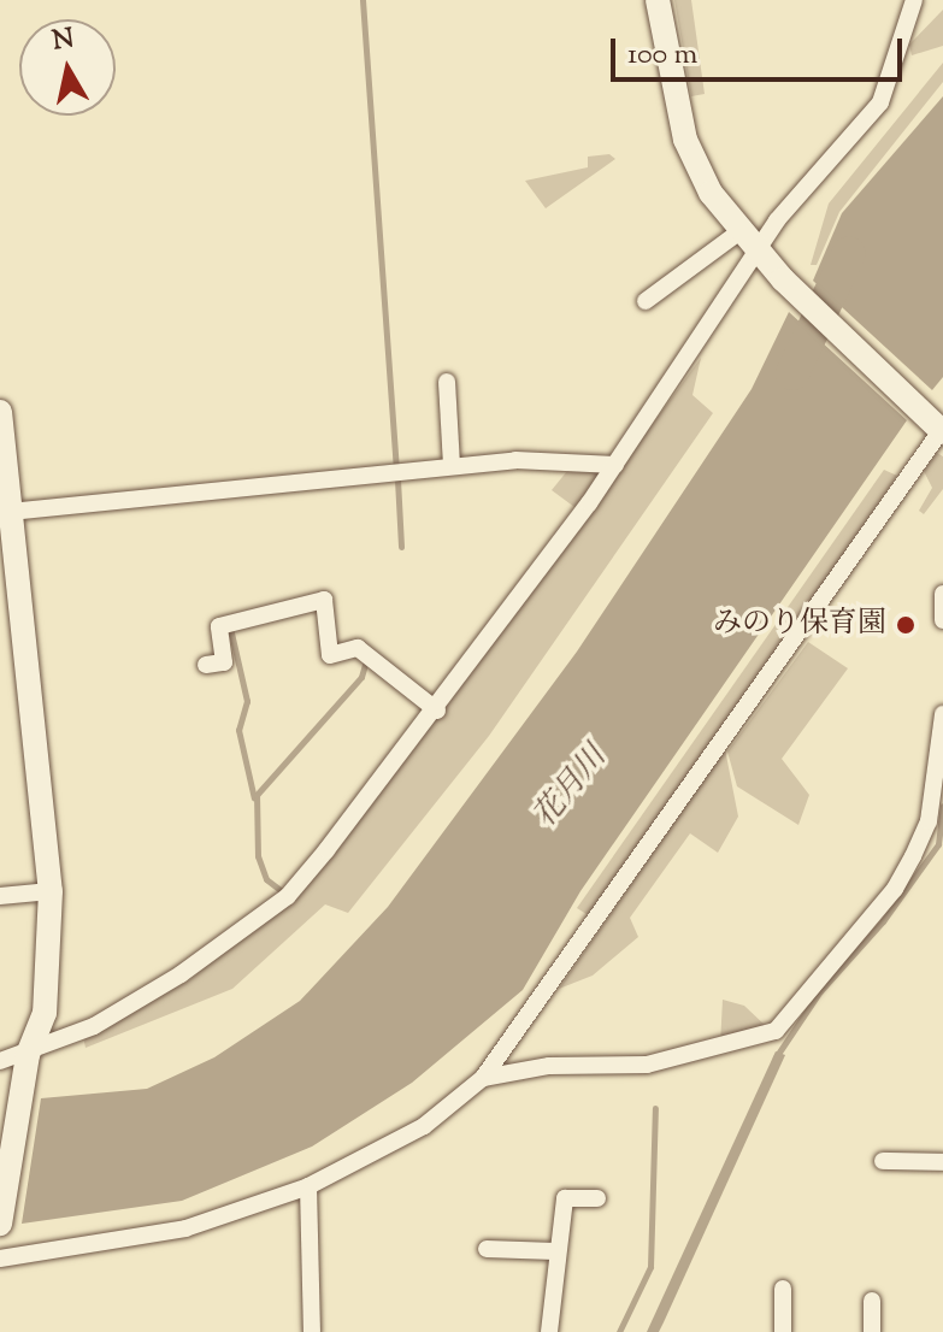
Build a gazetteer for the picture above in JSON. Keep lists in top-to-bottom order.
{
  "water": ["花月川"],
  "places": ["みのり保育園"],
  "scale_bar": "100 m",
  "north": "top"
}
